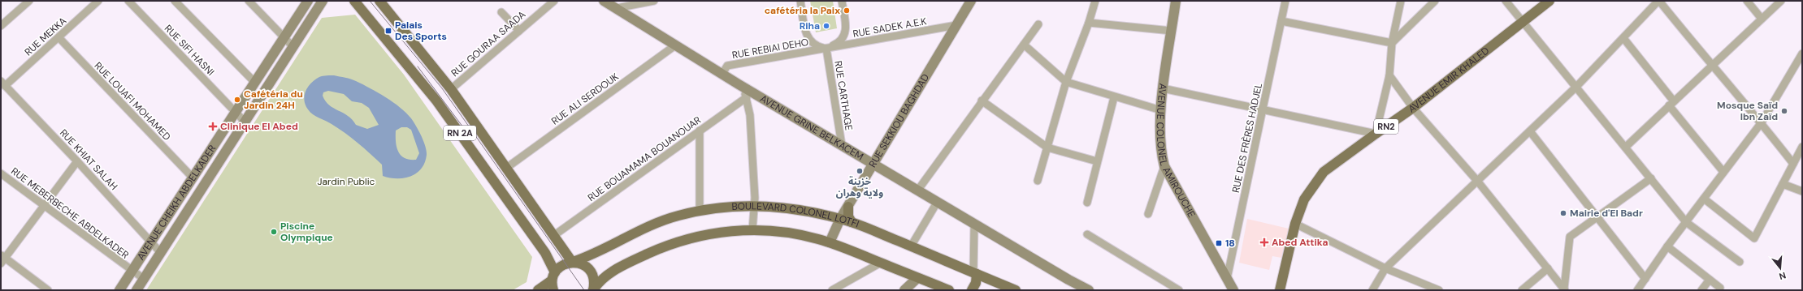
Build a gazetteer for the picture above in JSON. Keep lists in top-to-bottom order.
{
  "streets": {
    "main road": [
      "AVENUE EMIR KHALED",
      "RUE SEKKIOU BAGHDAD",
      "RN2",
      "AVENUE GRINE BELKACEM",
      "RN 2A",
      "AVENUE COLONEL AMIROUCHE",
      "AVENUE CHEIKH ABDELKADER",
      "BOULEVARD COLONEL LOTFI"
    ],
    "street": [
      "RUE SADEK A.E.K",
      "RUE MEKKA",
      "RUE GOURAA SAADA",
      "RUE REBIAI DEHO",
      "RUE SIFI HASNI",
      "RUE CARTHAGE",
      "RUE ALI SERDOUK",
      "RUE LOUAFI MOHAMED",
      "RUE DES FRÈRES HADJEL",
      "RUE BOUAMAMA BOUANOUAR",
      "RUE KHIAT SALAH",
      "RUE MEBERBECHE ABDELKADER"
    ]
  },
  "crossings": [
    ["RUE SADEK A.E.K", "RUE REBIAI DEHO"],
    ["RUE SADEK A.E.K", "RUE CARTHAGE"],
    ["RUE SADEK A.E.K", "RUE SEKKIOU BAGHDAD"],
    ["RUE MEKKA", "RUE LOUAFI MOHAMED"],
    ["RUE MEKKA", "RUE KHIAT SALAH"],
    ["RUE GOURAA SAADA", "RN 2A"],
    ["RUE REBIAI DEHO", "RUE CARTHAGE"],
    ["RUE REBIAI DEHO", "AVENUE GRINE BELKACEM"],
    ["RUE SIFI HASNI", "AVENUE CHEIKH ABDELKADER"],
    ["RUE CARTHAGE", "AVENUE GRINE BELKACEM"],
    ["RUE ALI SERDOUK", "AVENUE GRINE BELKACEM"],
    ["RUE ALI SERDOUK", "RN 2A"],
    ["RUE LOUAFI MOHAMED", "AVENUE CHEIKH ABDELKADER"],
    ["RUE SEKKIOU BAGHDAD", "AVENUE GRINE BELKACEM"],
    ["RUE SEKKIOU BAGHDAD", "BOULEVARD COLONEL LOTFI"],
    ["RN 2A", "RUE BOUAMAMA BOUANOUAR"],
    ["RN 2A", "BOULEVARD COLONEL LOTFI"],
    ["RUE DES FRÈRES HADJEL", "AVENUE COLONEL AMIROUCHE"],
    ["RUE KHIAT SALAH", "AVENUE CHEIKH ABDELKADER"],
    ["AVENUE CHEIKH ABDELKADER", "RUE MEBERBECHE ABDELKADER"]
  ],
  "parks": ["Jardin Public"],
  "places": {
    "other": [
      "cafétéria la Paix",
      "Riha",
      "Cafétéria du Jardin 24H",
      "Mosque Saïd Ibn Zaïd",
      "خزينة ولاية وهران",
      "Mairie d'El Badr",
      "Piscine Olympique"
    ],
    "transit": ["Palais Des Sports", "18"],
    "health": ["Clinique El Abed", "Abed Attika"]
  },
  "north": "bottom"
}
